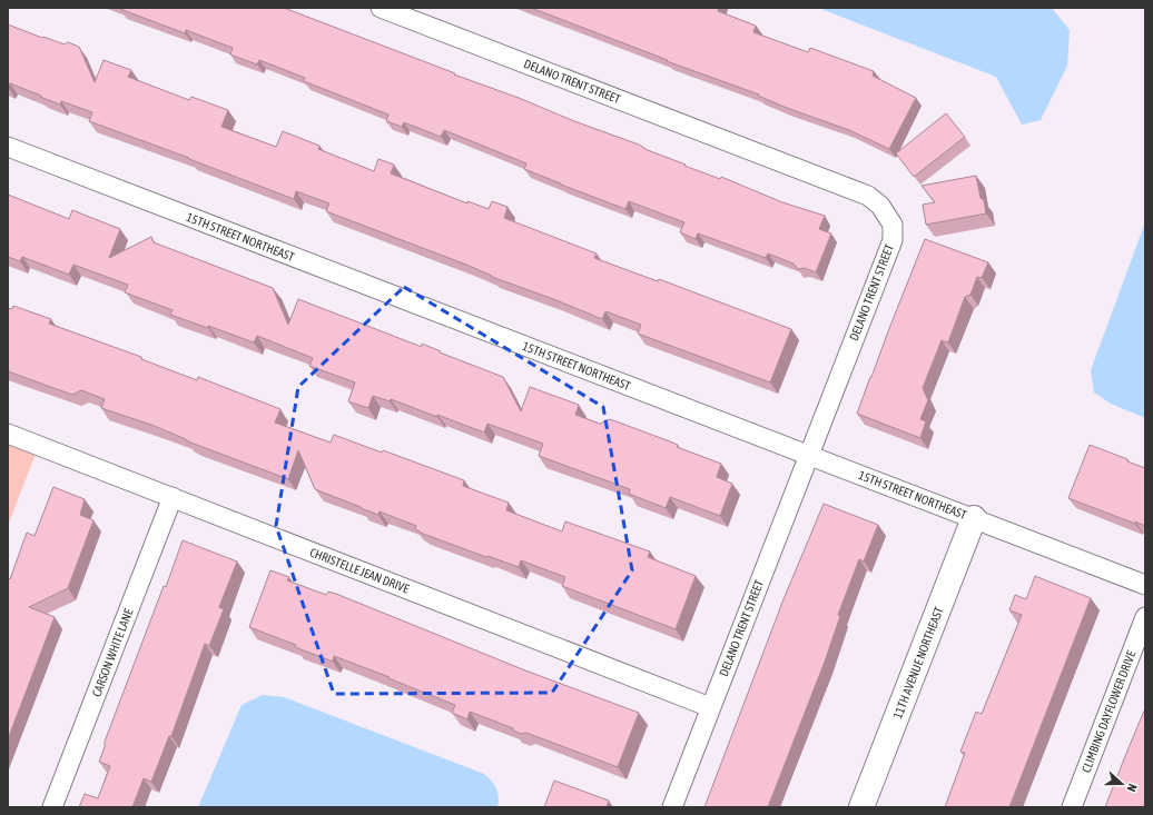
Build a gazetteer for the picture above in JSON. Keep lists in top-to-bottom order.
{
  "streets": {
    "street": [
      "DELANO TRENT STREET",
      "15TH STREET NORTHEAST",
      "CHRISTELLE JEAN DRIVE",
      "CARSON WHITE LANE",
      "11TH AVENUE NORTHEAST",
      "CLIMBING DAYFLOWER DRIVE"
    ]
  },
  "crossings": [
    ["DELANO TRENT STREET", "15TH STREET NORTHEAST"],
    ["DELANO TRENT STREET", "CHRISTELLE JEAN DRIVE"],
    ["15TH STREET NORTHEAST", "11TH AVENUE NORTHEAST"],
    ["CHRISTELLE JEAN DRIVE", "CARSON WHITE LANE"]
  ],
  "north": "right"
}
